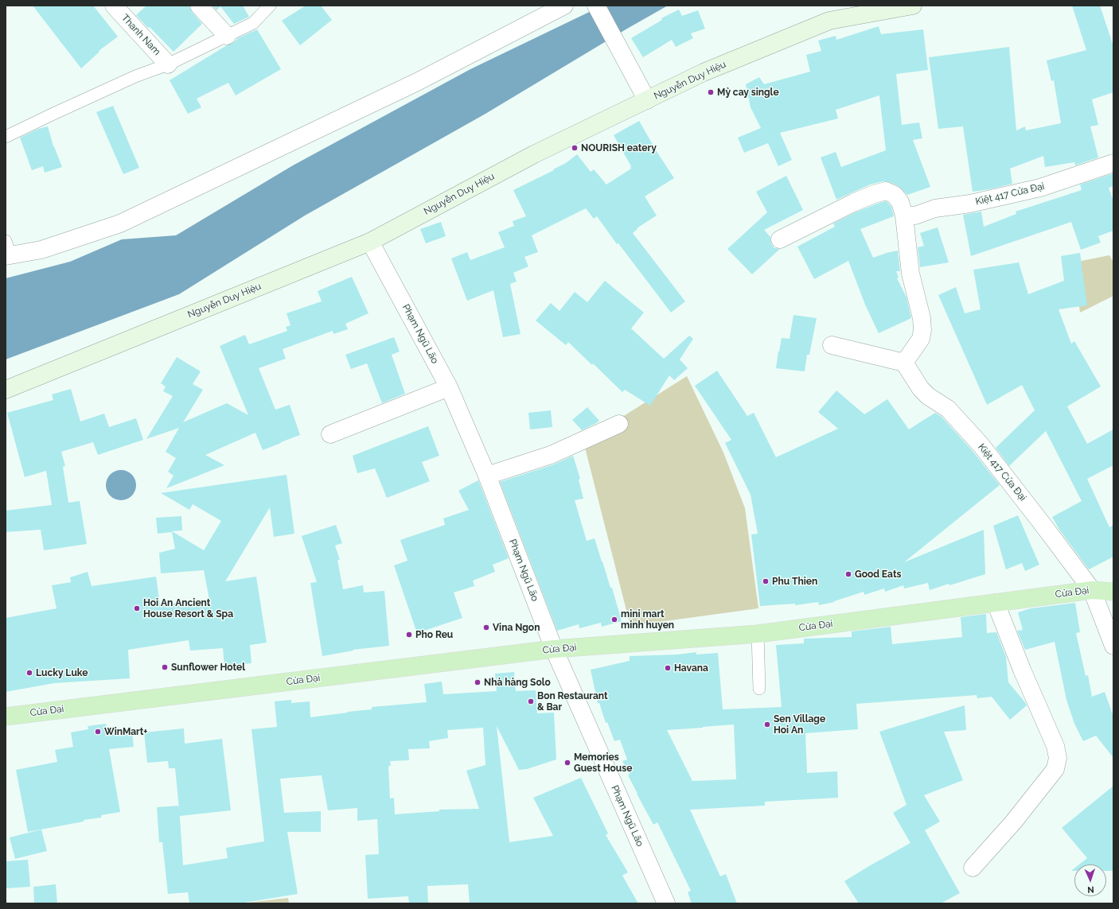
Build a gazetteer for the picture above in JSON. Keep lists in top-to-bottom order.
{
  "streets": {
    "main road": ["Nguyễn Duy Hiệu", "Cửa Đại"],
    "street": ["Thanh Nam", "Kiệt 417 Cửa Đại", "Phạm Ngũ Lão"]
  },
  "crossings": [
    ["Nguyễn Duy Hiệu", "Phạm Ngũ Lão"],
    ["Kiệt 417 Cửa Đại", "Cửa Đại"],
    ["Phạm Ngũ Lão", "Cửa Đại"]
  ],
  "places": [
    "Mỳ cay single",
    "NOURISH eatery",
    "Good Eats",
    "Phu Thien",
    "Hoi An Ancient House Resort & Spa",
    "mini mart minh huyen",
    "Vina Ngon",
    "Pho Reu",
    "Sunflower Hotel",
    "Havana",
    "Lucky Luke",
    "Nhà hàng Solo",
    "Bon Restaurant & Bar",
    "Sen Village Hoi An",
    "WinMart+",
    "Memories Guest House"
  ],
  "north": "bottom"
}
